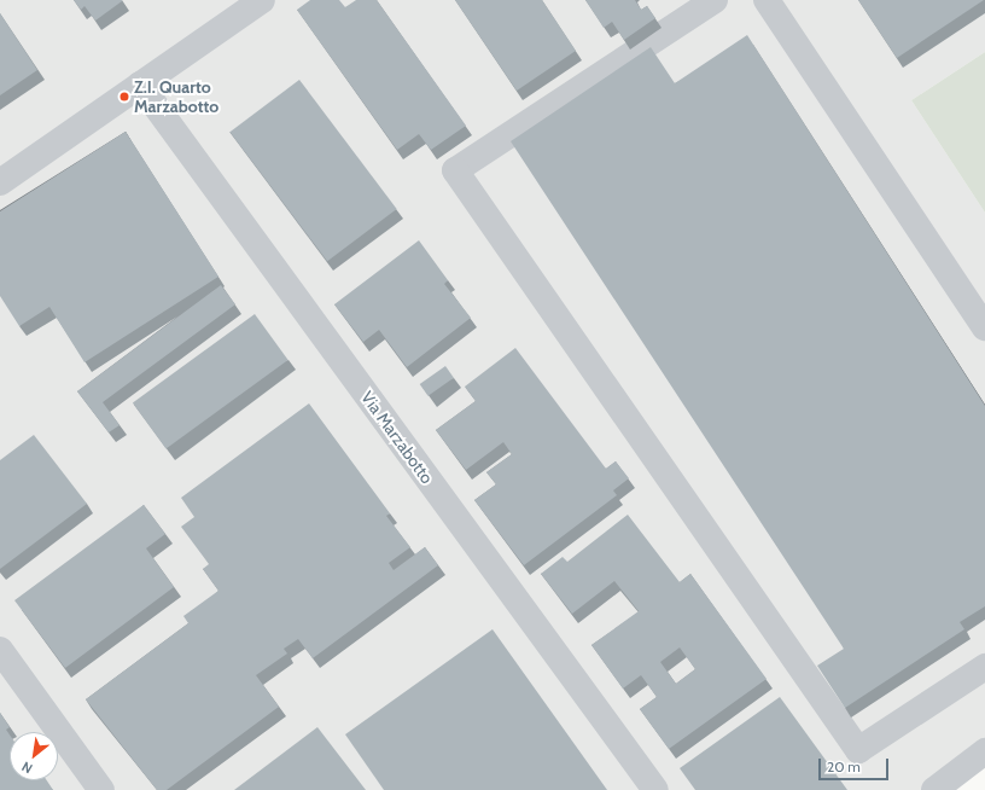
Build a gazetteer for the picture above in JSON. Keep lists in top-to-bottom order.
{
  "streets": {
    "street": ["Via Marzabotto"]
  },
  "places": ["Z.I. Quarto Marzabotto"],
  "scale_bar": "20 m",
  "north": "bottom left"
}
